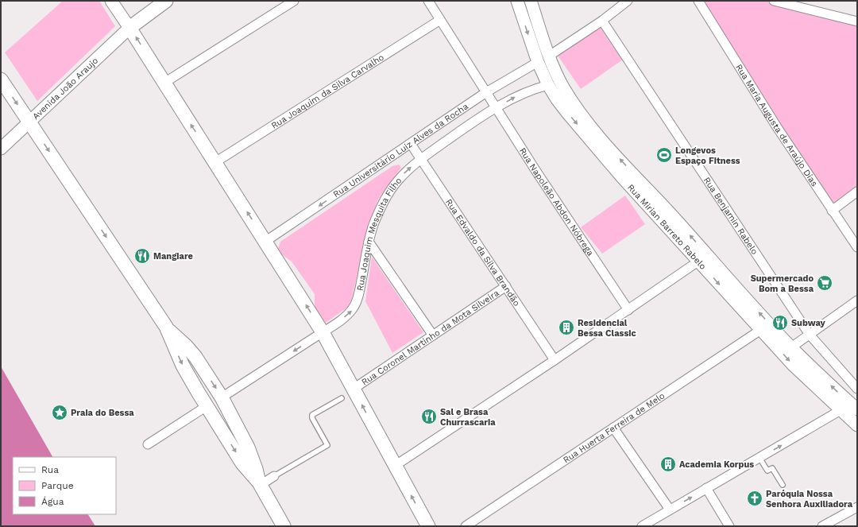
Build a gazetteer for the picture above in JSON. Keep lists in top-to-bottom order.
{
  "streets": {
    "main road": ["Avenida João Araujo", "Rua Mirian Barreto Rabelo"],
    "street": [
      "Rua Joaquim da Silva Carvalho",
      "Rua Maria Augusta de Araújo Dias",
      "Rua Universitário Luiz Alves da Rocha",
      "Rua Napoleão Abdon Nóbrega",
      "Rua Benjamin Rabelo",
      "Rua Joaquim Mesquita Filho",
      "Rua Edvaldo da Silva Brandão",
      "Rua Coronel Martinho da Mota Silveira",
      "Rua Huerta Ferreira de Melo"
    ]
  },
  "crossings": [
    ["Rua Joaquim da Silva Carvalho", "Rua Napoleão Abdon Nóbrega"],
    ["Rua Universitário Luiz Alves da Rocha", "Rua Napoleão Abdon Nóbrega"],
    ["Rua Universitário Luiz Alves da Rocha", "Rua Mirian Barreto Rabelo"],
    ["Rua Universitário Luiz Alves da Rocha", "Rua Edvaldo da Silva Brandão"],
    ["Rua Napoleão Abdon Nóbrega", "Rua Joaquim Mesquita Filho"],
    ["Rua Mirian Barreto Rabelo", "Rua Joaquim Mesquita Filho"],
    ["Rua Mirian Barreto Rabelo", "Rua Huerta Ferreira de Melo"],
    ["Rua Joaquim Mesquita Filho", "Rua Edvaldo da Silva Brandão"],
    ["Rua Edvaldo da Silva Brandão", "Rua Coronel Martinho da Mota Silveira"]
  ],
  "one_way": ["Rua Universitário Luiz Alves da Rocha"],
  "places": {
    "sports": ["Longevos Espaço Fitness"],
    "restaurant": ["Mangiare", "Subway", "Sal e Brasa Churrascaria"],
    "supermarket": ["Supermercado Bom a Bessa"],
    "building": ["Residencial Bessa Classic", "Academia Korpus"],
    "place": ["Praia do Bessa"],
    "church": ["Paróquia Nossa Senhora Auxiliadora"]
  },
  "legend": ["Rua", "Parque", "Água"]
}
